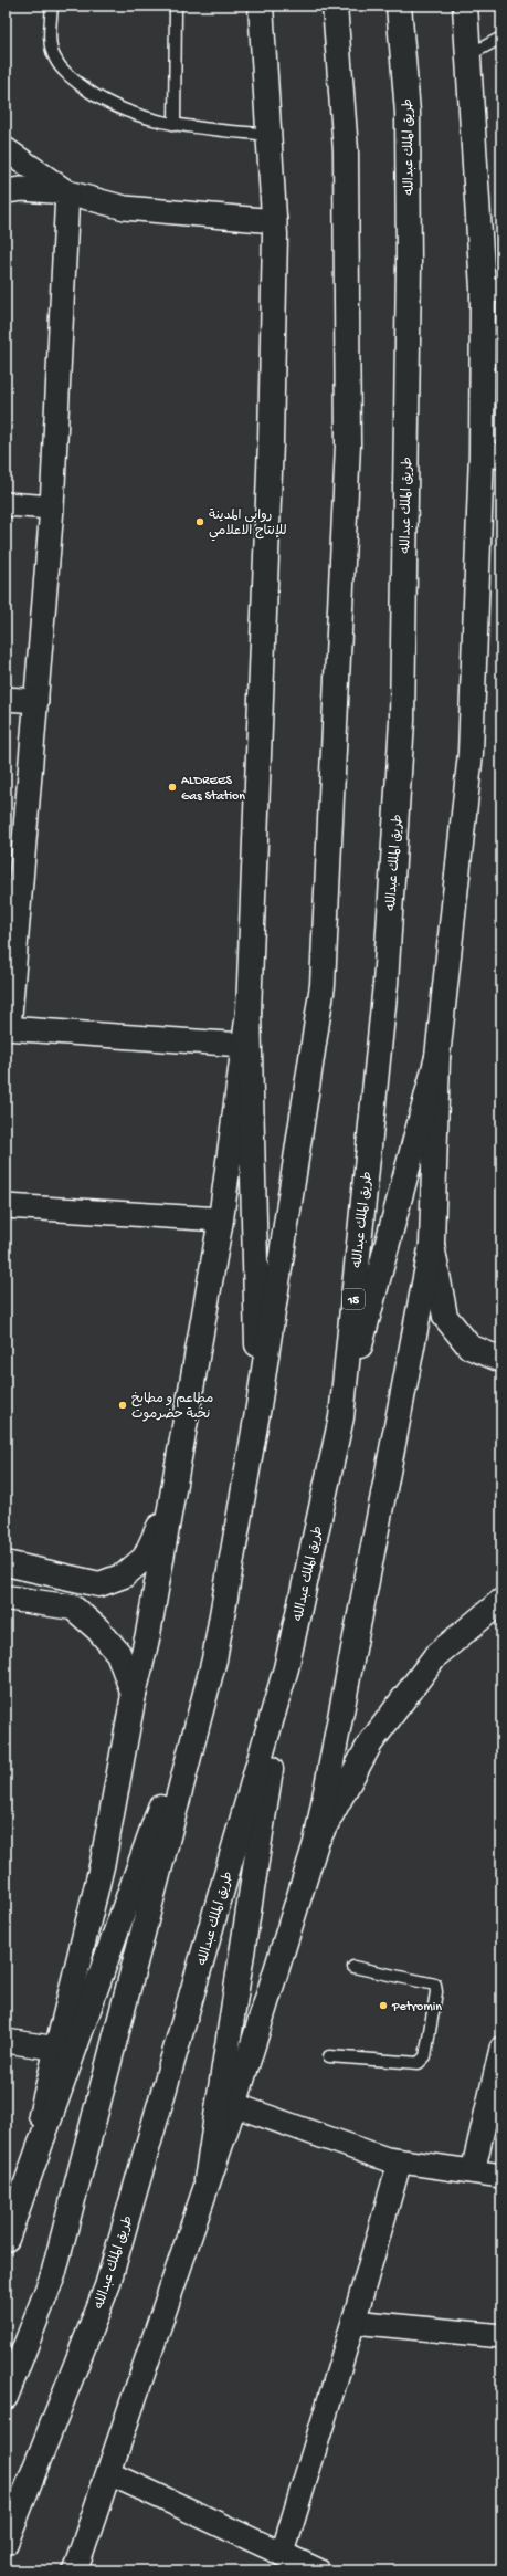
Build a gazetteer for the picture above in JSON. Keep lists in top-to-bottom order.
{
  "streets": {
    "main road": ["طريق الملك عبدالله", "15"]
  },
  "places": [
    "روابي المدينة للإنتاج الاعلامي",
    "ALDREES Gas Station",
    "مطاعم و مطابخ نخبة حضرموت",
    "Petromin"
  ]
}
